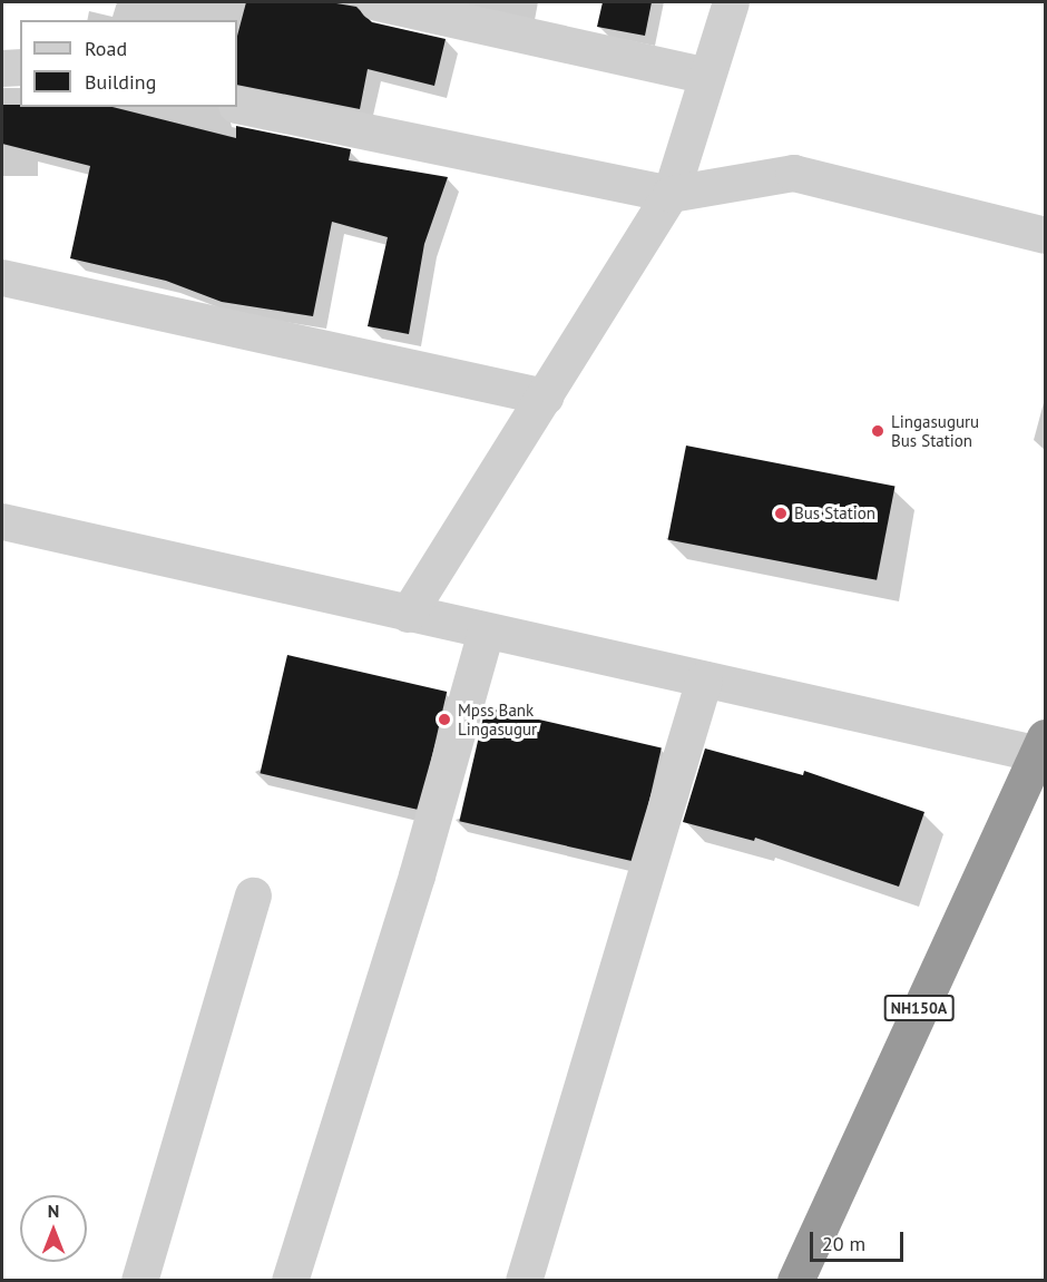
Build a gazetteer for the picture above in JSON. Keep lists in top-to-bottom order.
{
  "streets": {
    "highway": ["NH150A"]
  },
  "places": ["Lingasuguru Bus Station", "Bus Station", "Mpss Bank Lingasugur"],
  "legend": ["Road", "Building"],
  "scale_bar": "20 m",
  "north": "top"
}
